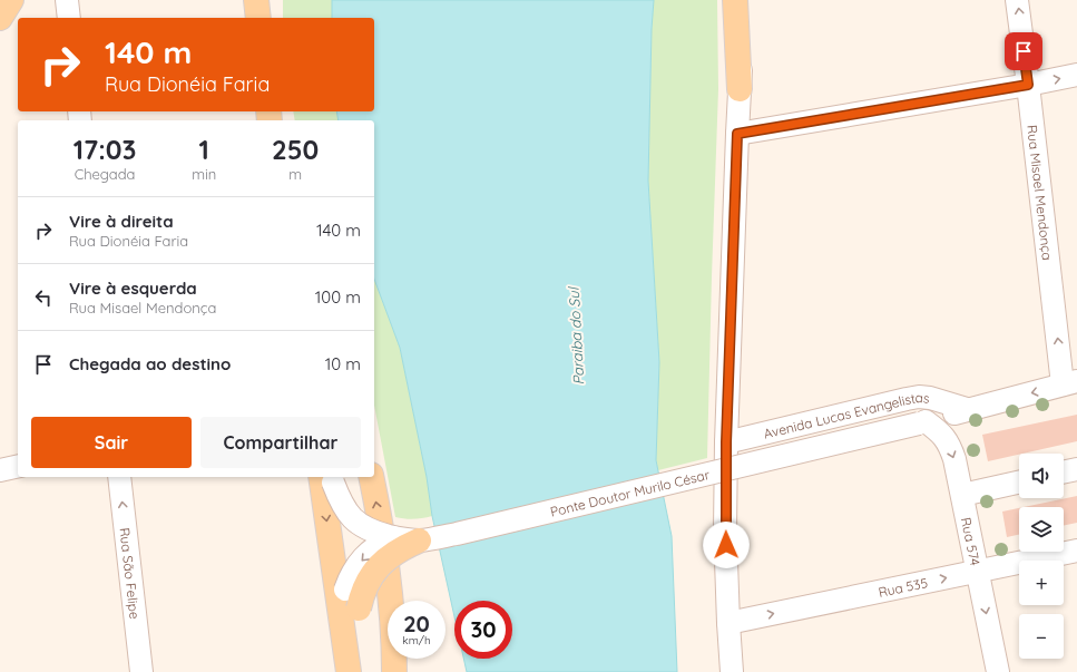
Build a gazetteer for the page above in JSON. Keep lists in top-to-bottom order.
{
  "streets": {
    "street": [
      "Rua Misael Mendonça",
      "Avenida Lucas Evangelistas",
      "Ponte Doutor Murilo César",
      "Rua 574",
      "Rua São Felipe",
      "Rua 535"
    ]
  },
  "crossings": [
    ["Rua Misael Mendonça", "Ponte Doutor Murilo César"],
    ["Avenida Lucas Evangelistas", "Ponte Doutor Murilo César"],
    ["Ponte Doutor Murilo César", "Rua 574"],
    ["Rua 574", "Rua 535"]
  ],
  "one_way": [
    "Rua Misael Mendonça",
    "Rua 574",
    "Rua São Felipe",
    "Rua 535"
  ],
  "water": ["Paraiba do Sul"],
  "page": {
    "turn": ["140 m", "Rua Dionéia Faria"],
    "eta": [
      "17:03",
      "Chegada",
      "1",
      "min",
      "250",
      "m"
    ],
    "list": [
      {
        "name": "Vire à direita",
        "note": "Rua Dionéia Faria",
        "value": "140 m"
      },
      {
        "name": "Vire à esquerda",
        "note": "Rua Misael Mendonça",
        "value": "100 m"
      },
      {
        "name": "Chegada ao destino",
        "value": "10 m"
      }
    ],
    "buttons": ["Sair", "Compartilhar"],
    "map_buttons": ["+", "−"],
    "speed": "20 km/h",
    "limit": "30"
  }
}
